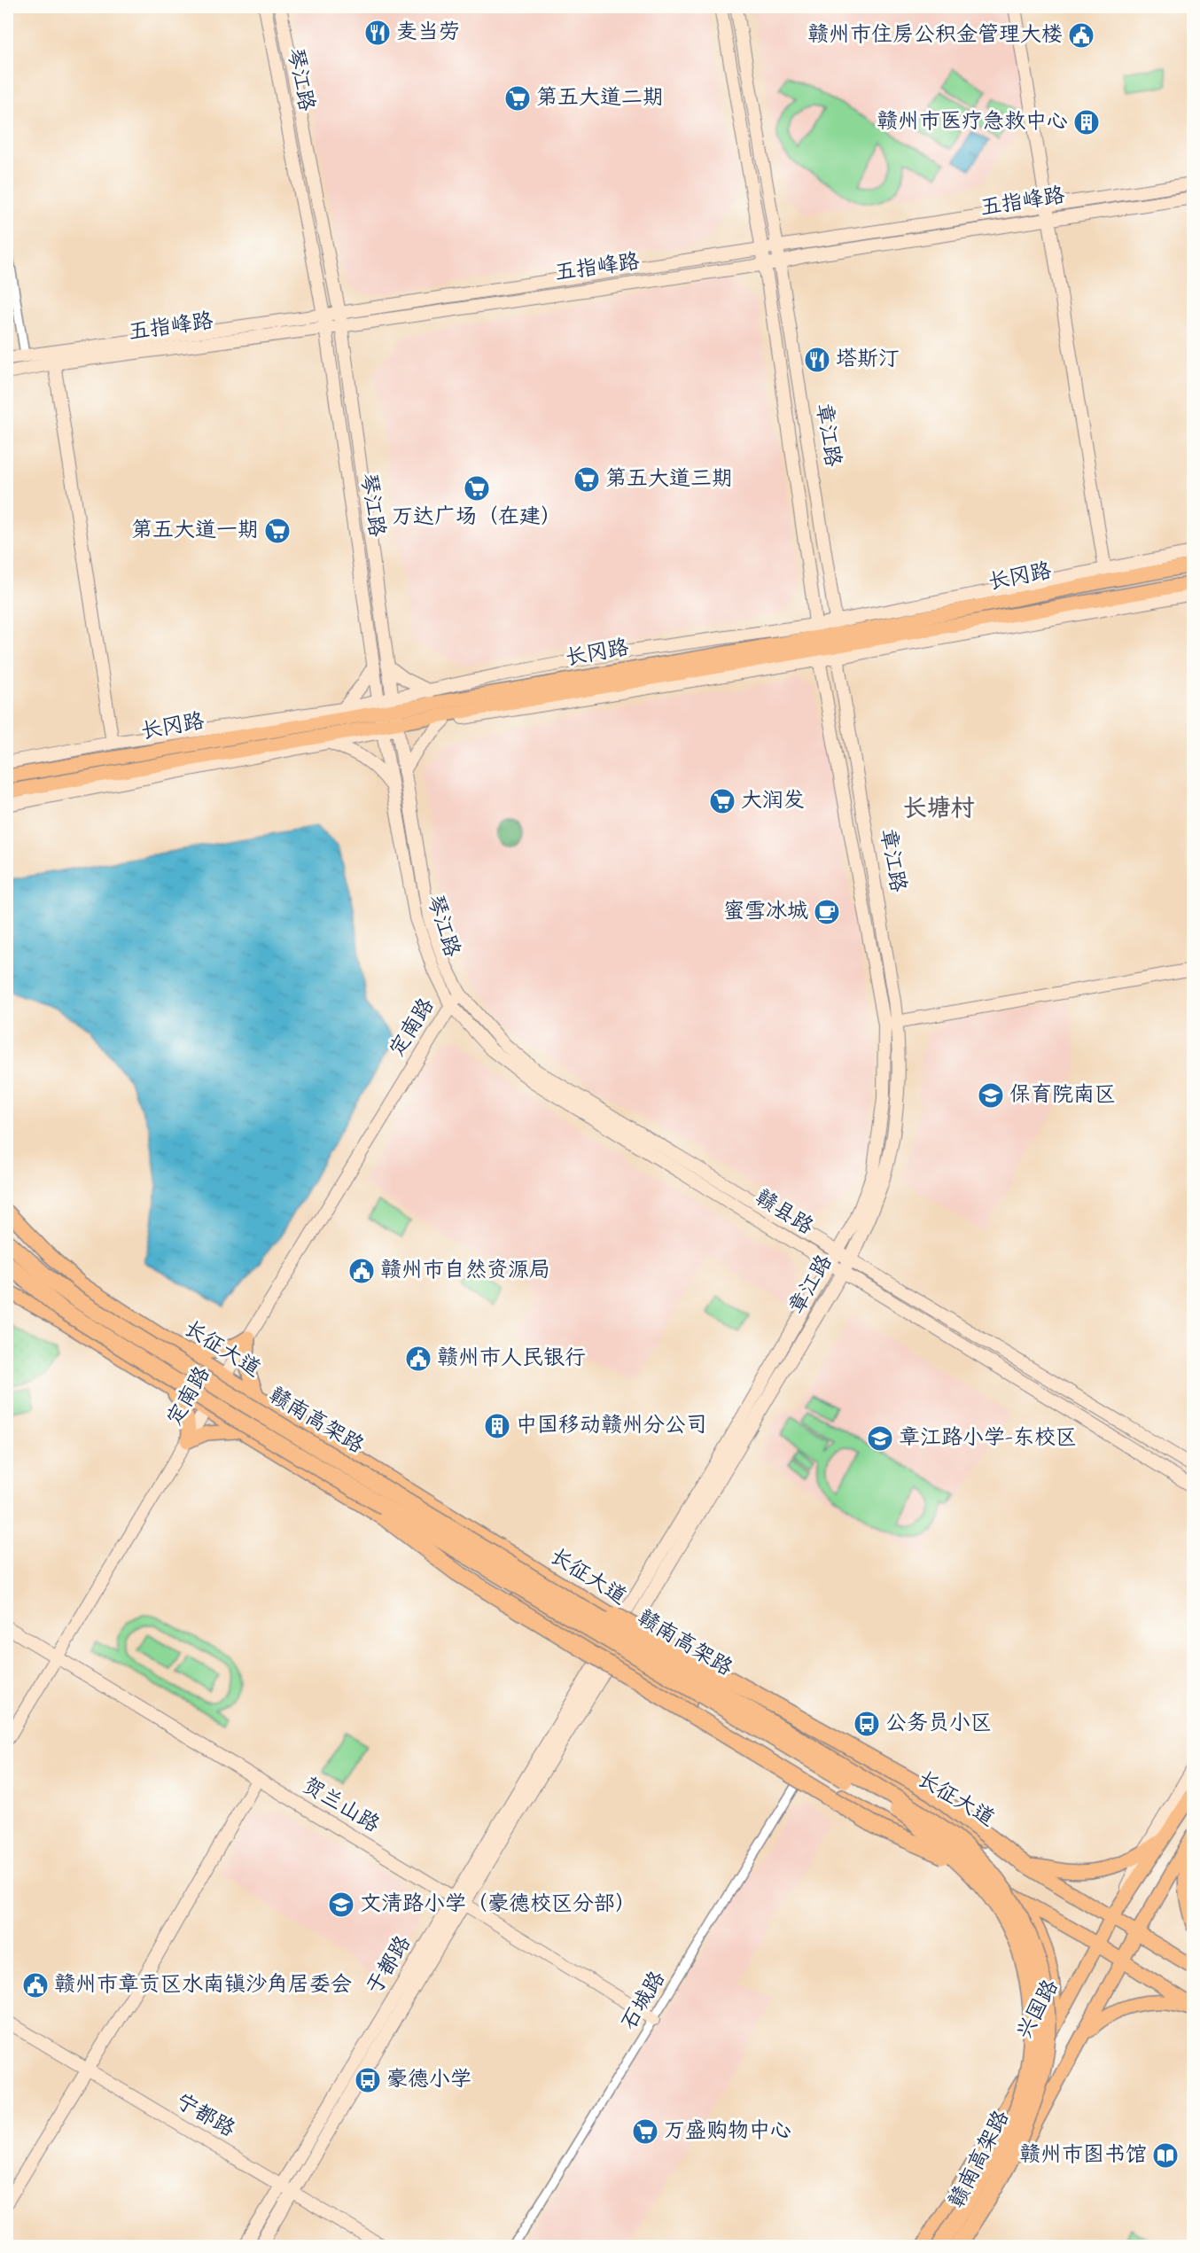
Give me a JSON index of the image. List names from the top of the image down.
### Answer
{
  "streets": {
    "highway": ["赣南高架路"],
    "main road": [
      "琴江路",
      "五指峰路",
      "章江路",
      "长冈路",
      "定南路",
      "赣县路",
      "长征大道",
      "贺兰山路",
      "于都路",
      "兴国路",
      "宁都路"
    ],
    "street": ["石城路"]
  },
  "crossings": [
    ["琴江路", "五指峰路"],
    ["琴江路", "长冈路"],
    ["琴江路", "定南路"],
    ["琴江路", "赣县路"],
    ["五指峰路", "章江路"],
    ["章江路", "长冈路"],
    ["章江路", "赣县路"],
    ["章江路", "长征大道"],
    ["章江路", "于都路"],
    ["定南路", "赣县路"],
    ["定南路", "长征大道"],
    ["定南路", "贺兰山路"],
    ["长征大道", "兴国路"],
    ["贺兰山路", "于都路"],
    ["贺兰山路", "石城路"],
    ["于都路", "宁都路"]
  ],
  "districts": ["长塘村"],
  "places": {
    "restaurant": ["麦当劳", "塔斯汀"],
    "public building": [
      "赣州市住房公积金管理大楼",
      "赣州市自然资源局",
      "赣州市人民银行",
      "赣州市章贡区水南镇沙角居委会"
    ],
    "supermarket": [
      "第五大道二期",
      "第五大道三期",
      "万达广场（在建）",
      "第五大道一期",
      "大润发",
      "万盛购物中心"
    ],
    "building": ["赣州市医疗急救中心", "中国移动赣州分公司"],
    "cafe": ["蜜雪冰城"],
    "school or university": ["保育院南区", "章江路小学-东校区", "文清路小学（豪德校区分部）"],
    "bus stop": ["公务员小区", "豪德小学"],
    "library": ["赣州市图书馆"]
  }
}
